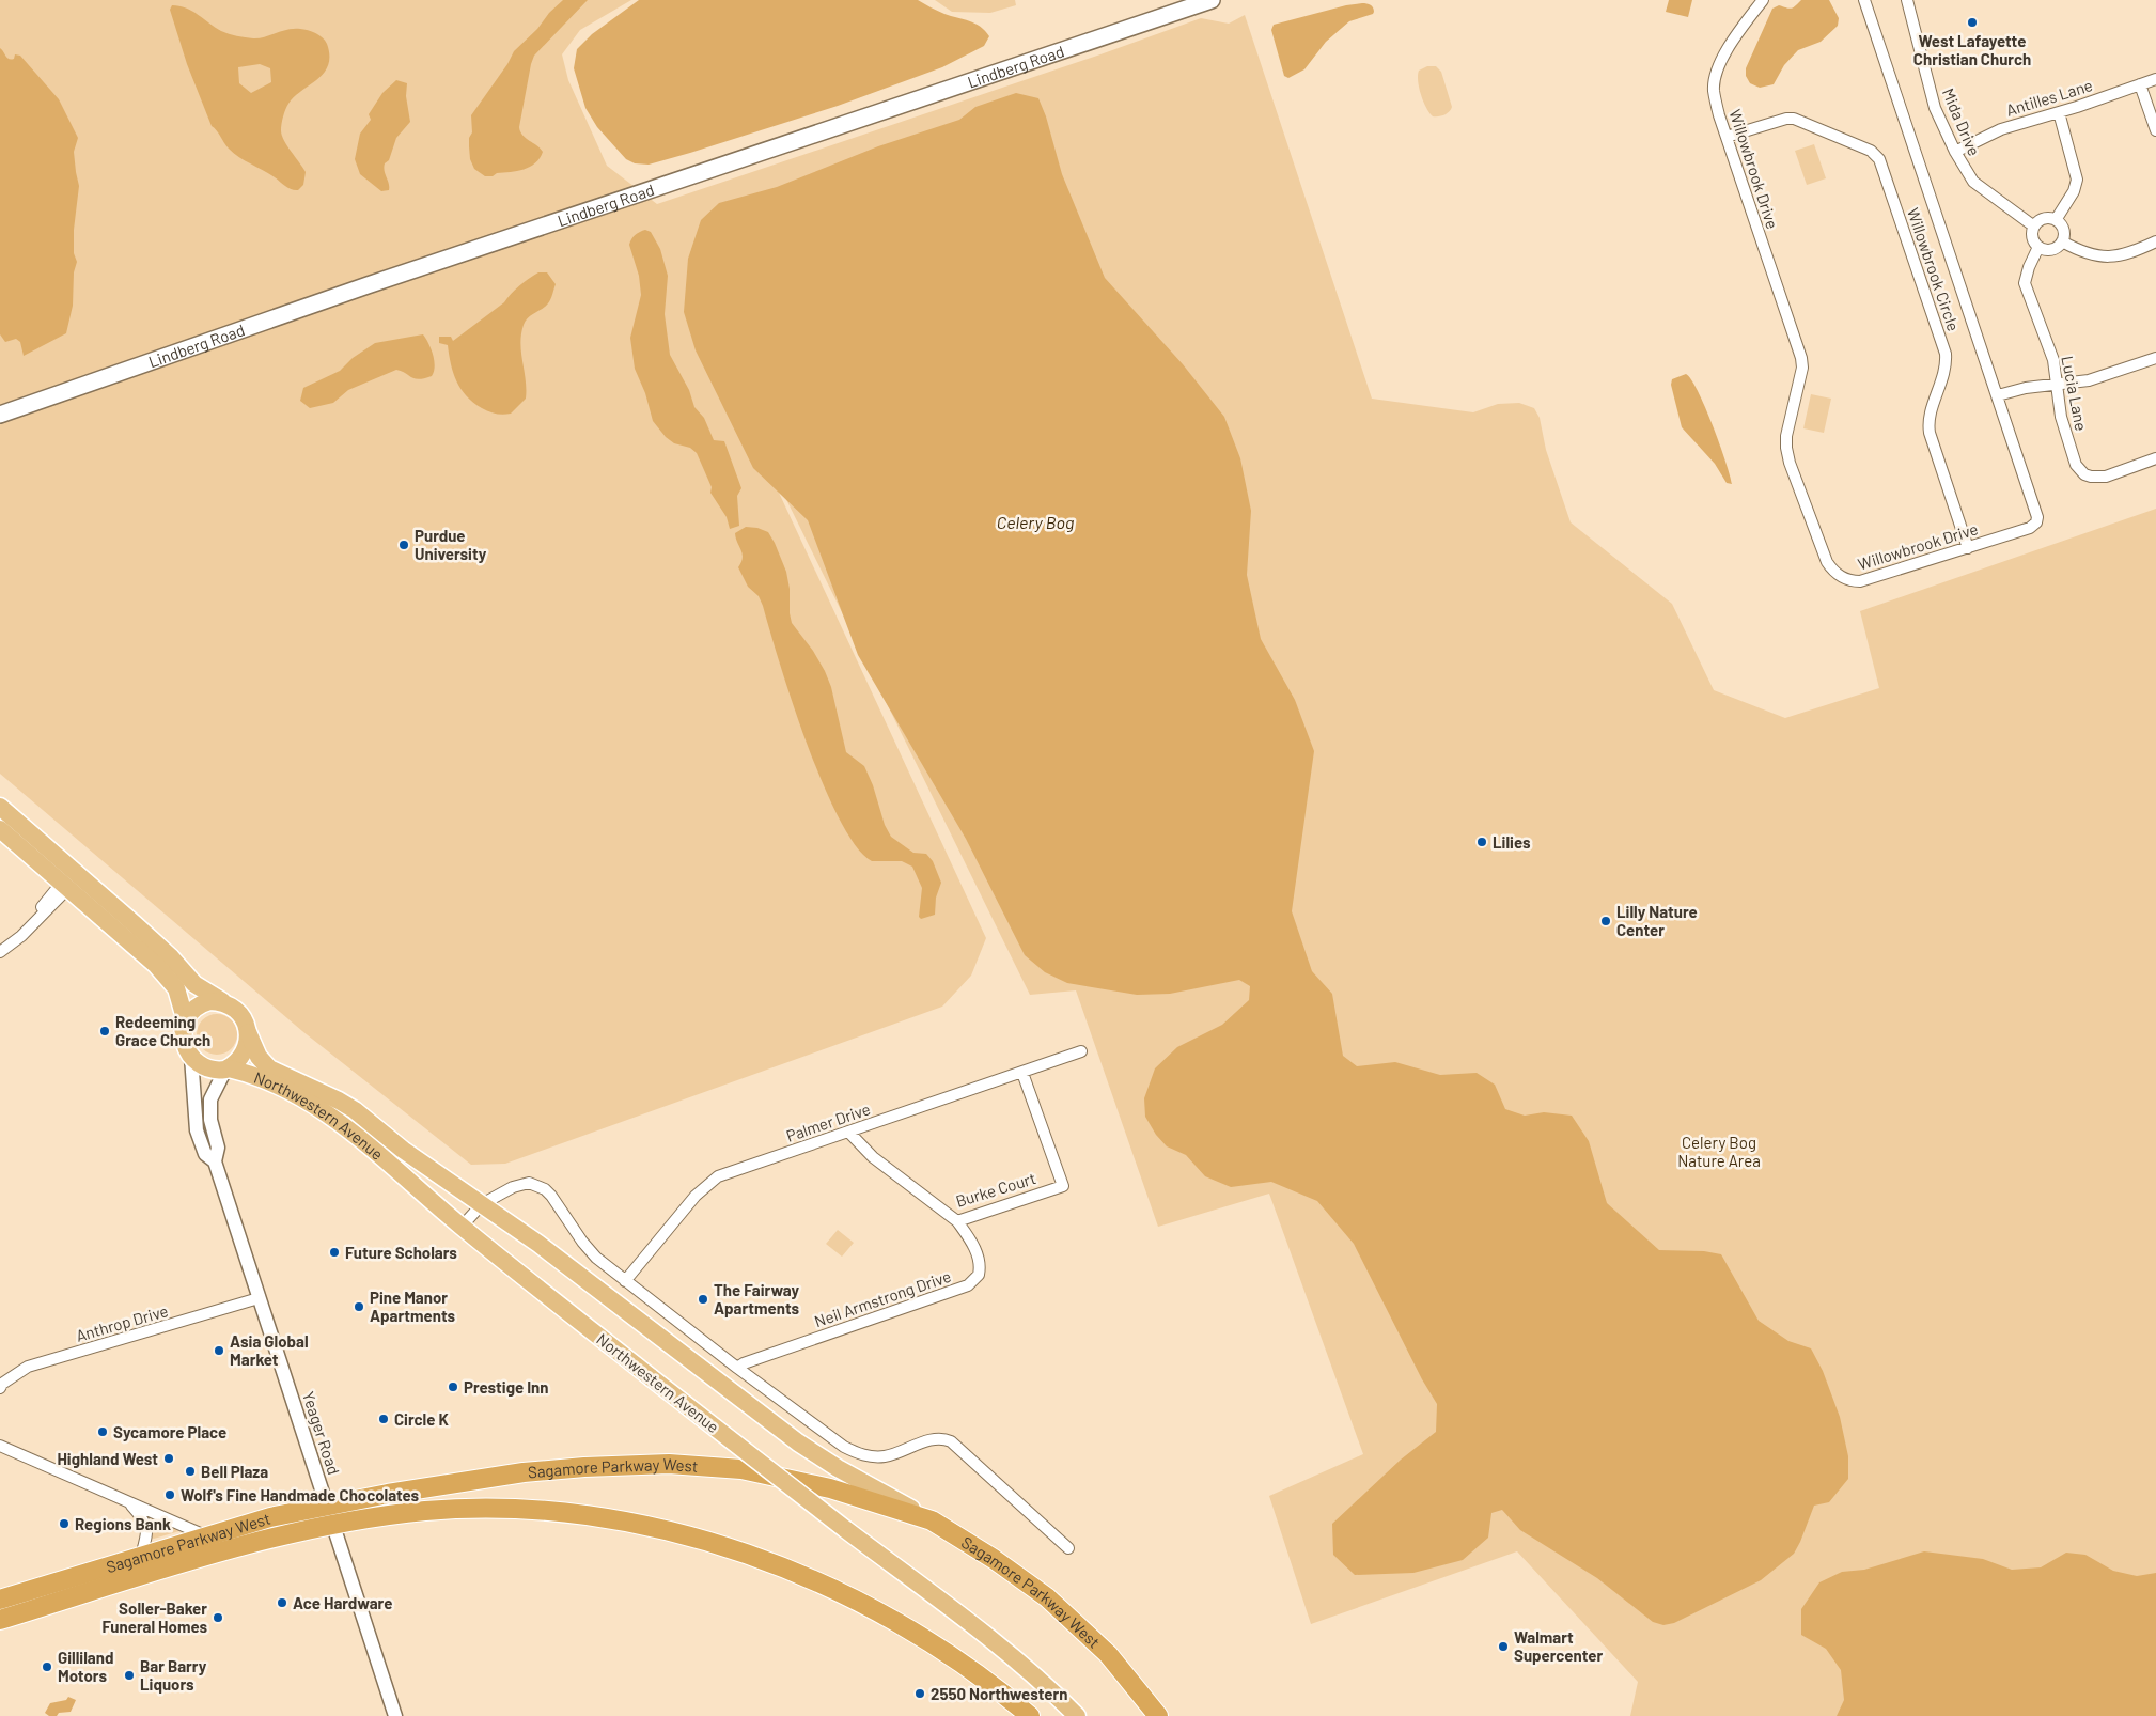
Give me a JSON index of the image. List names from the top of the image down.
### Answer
{
  "streets": {
    "highway": ["Sagamore Parkway West"],
    "main road": ["Lindberg Road", "Northwestern Avenue"],
    "street": [
      "Antilles Lane",
      "Mida Drive",
      "Willowbrook Drive",
      "Willowbrook Circle",
      "Lucia Lane",
      "Palmer Drive",
      "Burke Court",
      "Neil Armstrong Drive",
      "Anthrop Drive",
      "Yeager Road"
    ]
  },
  "crossings": [
    ["Antilles Lane", "Mida Drive"],
    ["Mida Drive", "Lucia Lane"],
    ["Willowbrook Drive", "Willowbrook Circle"],
    ["Northwestern Avenue", "Yeager Road"],
    ["Northwestern Avenue", "Sagamore Parkway West"],
    ["Palmer Drive", "Burke Court"],
    ["Burke Court", "Neil Armstrong Drive"],
    ["Anthrop Drive", "Yeager Road"],
    ["Yeager Road", "Sagamore Parkway West"]
  ],
  "water": ["Celery Bog"],
  "parks": ["Celery Bog Nature Area"],
  "places": [
    "West Lafayette Christian Church",
    "Purdue University",
    "Lilies",
    "Lilly Nature Center",
    "Redeeming Grace Church",
    "Future Scholars",
    "The Fairway Apartments",
    "Pine Manor Apartments",
    "Asia Global Market",
    "Prestige Inn",
    "Circle K",
    "Sycamore Place",
    "Highland West",
    "Bell Plaza",
    "Wolf's Fine Handmade Chocolates",
    "Regions Bank",
    "Ace Hardware",
    "Soller-Baker Funeral Homes",
    "Walmart Supercenter",
    "Gilliland Motors",
    "Bar Barry Liquors",
    "2550 Northwestern"
  ]
}
